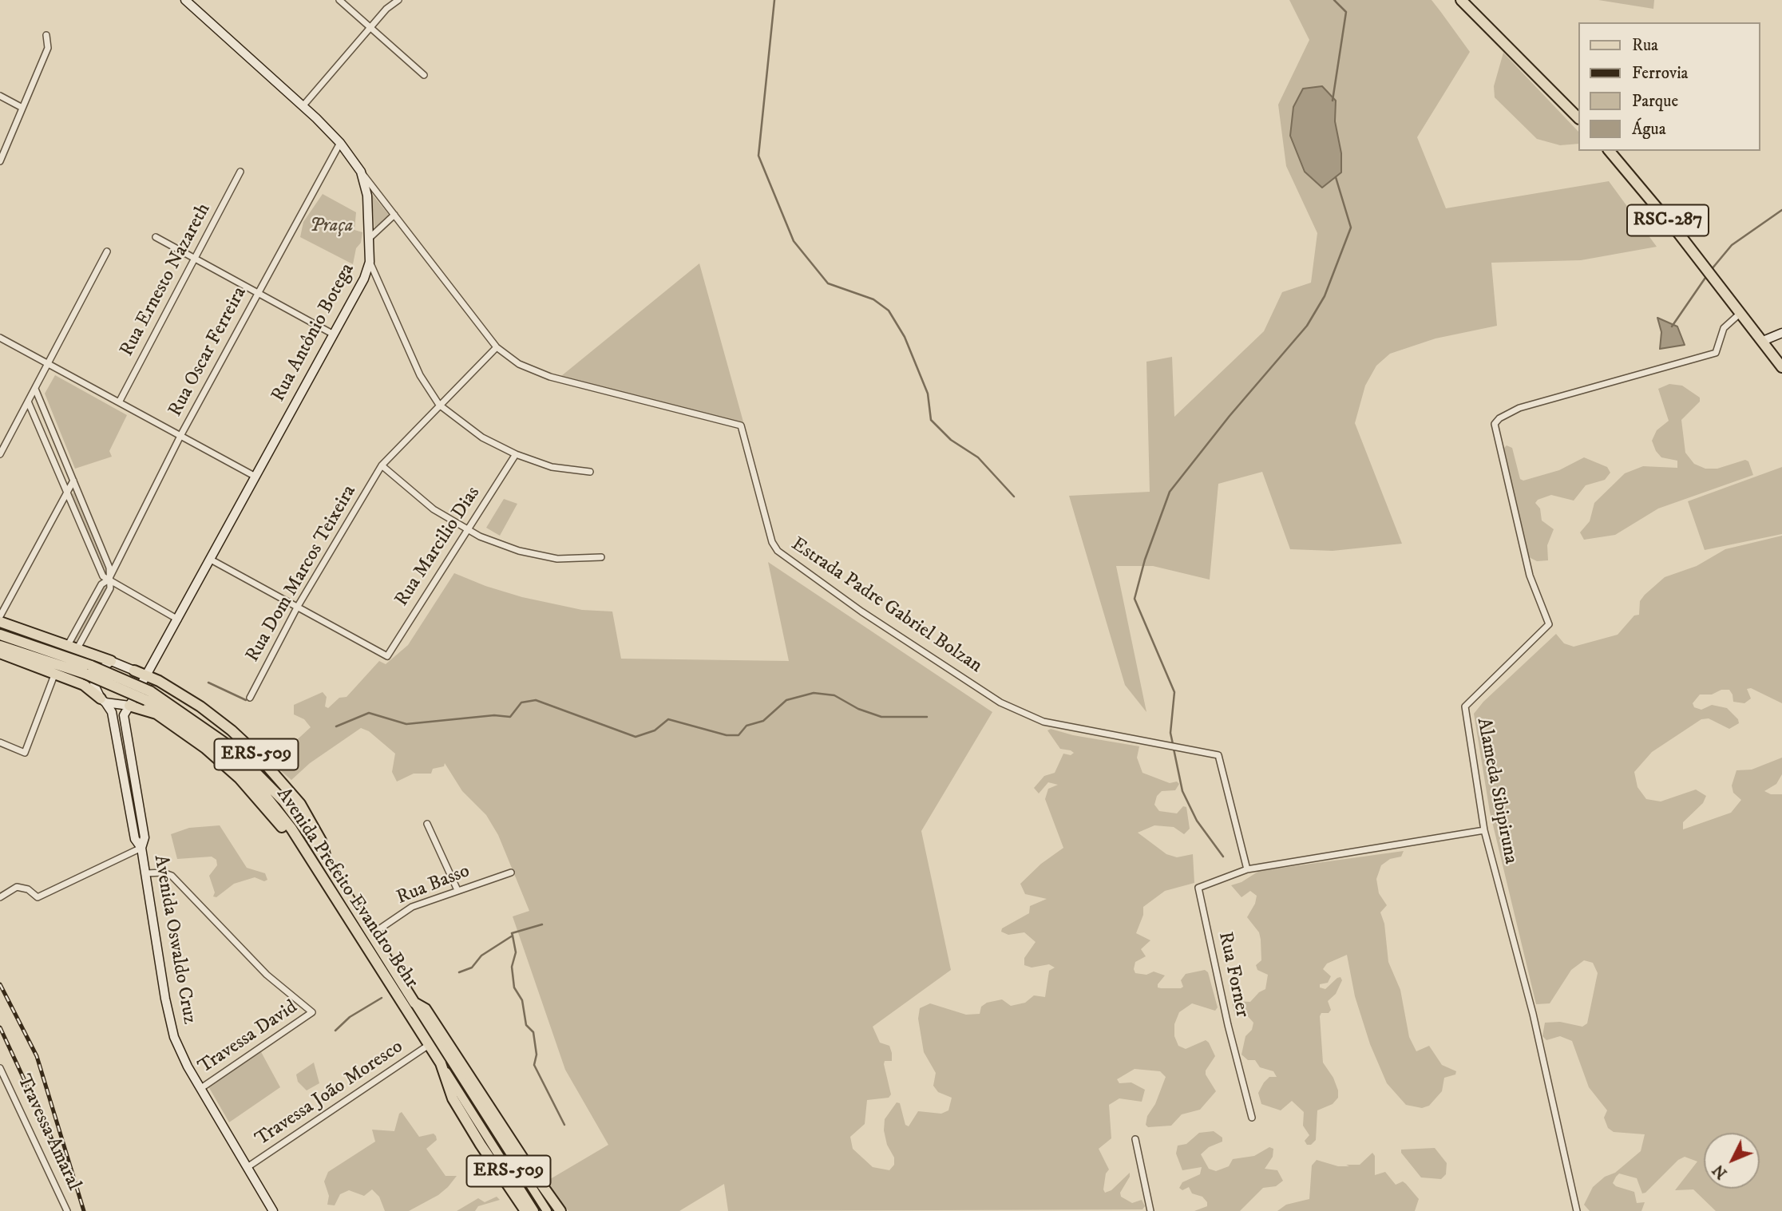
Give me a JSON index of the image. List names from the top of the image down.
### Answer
{
  "streets": {
    "highway": ["RSC-287", "ERS-509", "Avenida Prefeito Evandro Behr"],
    "street": [
      "Rua Ernesto Nazareth",
      "Rua Antônio Botega",
      "Rua Oscar Ferreira",
      "Rua Marcilio Dias",
      "Rua Dom Marcos Teixeira",
      "Estrada Padre Gabriel Bolzan",
      "Alameda Sibipiruna",
      "Rua Basso",
      "Avenida Oswaldo Cruz",
      "Rua Forner",
      "Travessa David",
      "Travessa João Moresco",
      "Travessa Amaral"
    ]
  },
  "crossings": [
    ["RSC-287", "Alameda Sibipiruna"],
    ["Rua Antônio Botega", "Rua Oscar Ferreira"],
    ["Rua Antônio Botega", "Estrada Padre Gabriel Bolzan"],
    ["Rua Antônio Botega", "ERS-509"],
    ["Rua Antônio Botega", "Avenida Oswaldo Cruz"],
    ["Rua Marcilio Dias", "Rua Dom Marcos Teixeira"],
    ["Rua Dom Marcos Teixeira", "Estrada Padre Gabriel Bolzan"],
    ["Estrada Padre Gabriel Bolzan", "Rua Forner"],
    ["ERS-509", "Avenida Prefeito Evandro Behr"],
    ["ERS-509", "Avenida Oswaldo Cruz"],
    ["Rua Basso", "Avenida Prefeito Evandro Behr"],
    ["Avenida Prefeito Evandro Behr", "Travessa João Moresco"],
    ["Avenida Oswaldo Cruz", "Travessa David"],
    ["Avenida Oswaldo Cruz", "Travessa João Moresco"]
  ],
  "parks": ["Praça"],
  "legend": [
    "Rua",
    "Ferrovia",
    "Parque",
    "Água"
  ],
  "north": "bottom left"
}
